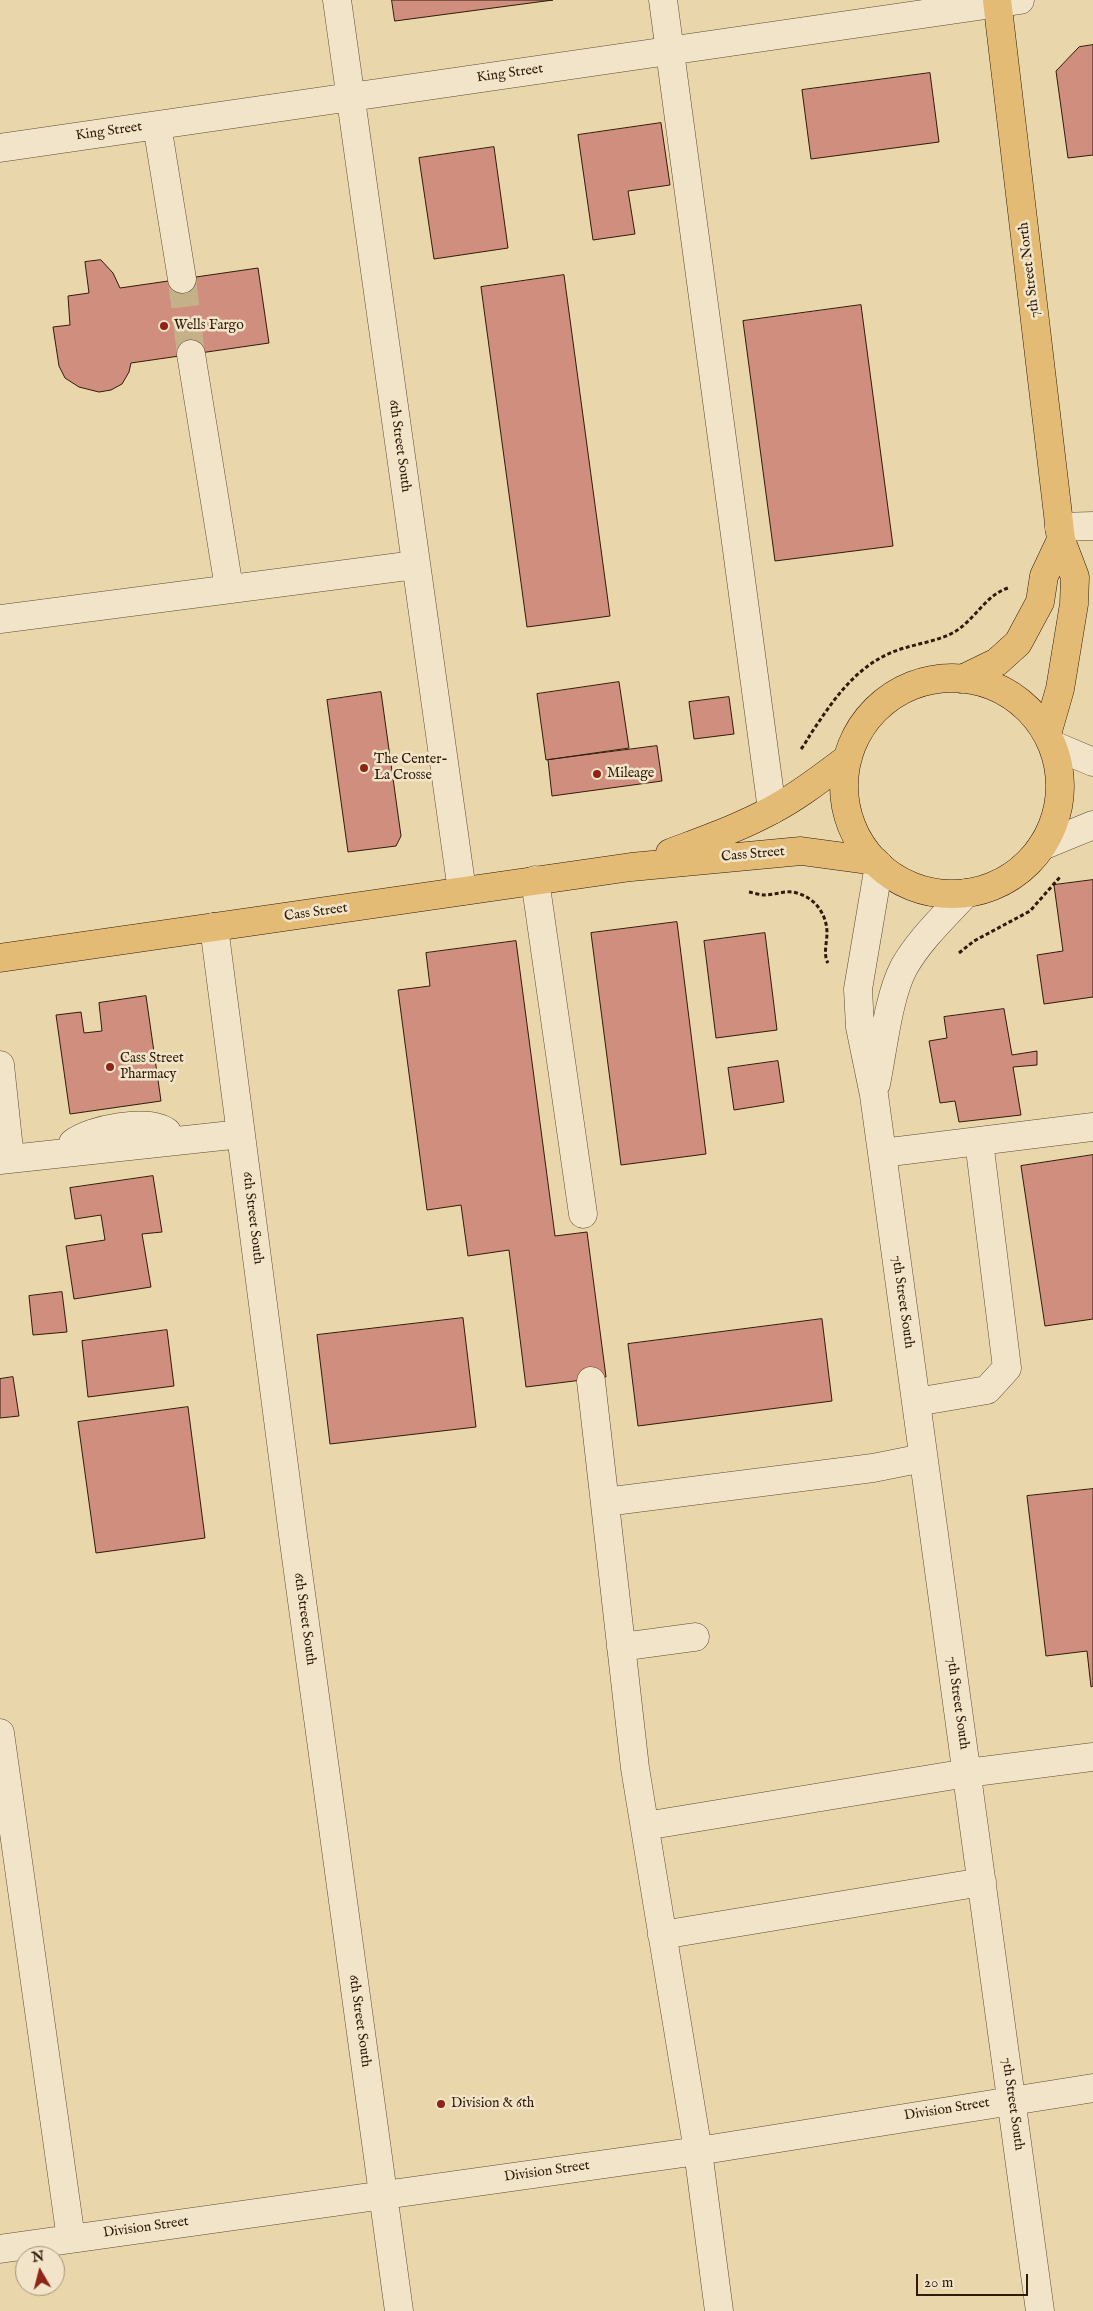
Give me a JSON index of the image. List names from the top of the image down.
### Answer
{
  "streets": {
    "main road": ["7th Street North", "Cass Street"],
    "street": [
      "King Street",
      "6th Street South",
      "7th Street South",
      "Division Street"
    ]
  },
  "crossings": [
    ["King Street", "7th Street North"],
    ["King Street", "6th Street South"],
    ["6th Street South", "Cass Street"],
    ["6th Street South", "Division Street"],
    ["Cass Street", "7th Street South"],
    ["7th Street South", "Division Street"]
  ],
  "places": [
    "Wells Fargo",
    "The Center- La Crosse",
    "Mileage",
    "Cass Street Pharmacy",
    "Division & 6th"
  ],
  "scale_bar": "20 m",
  "north": "top"
}
